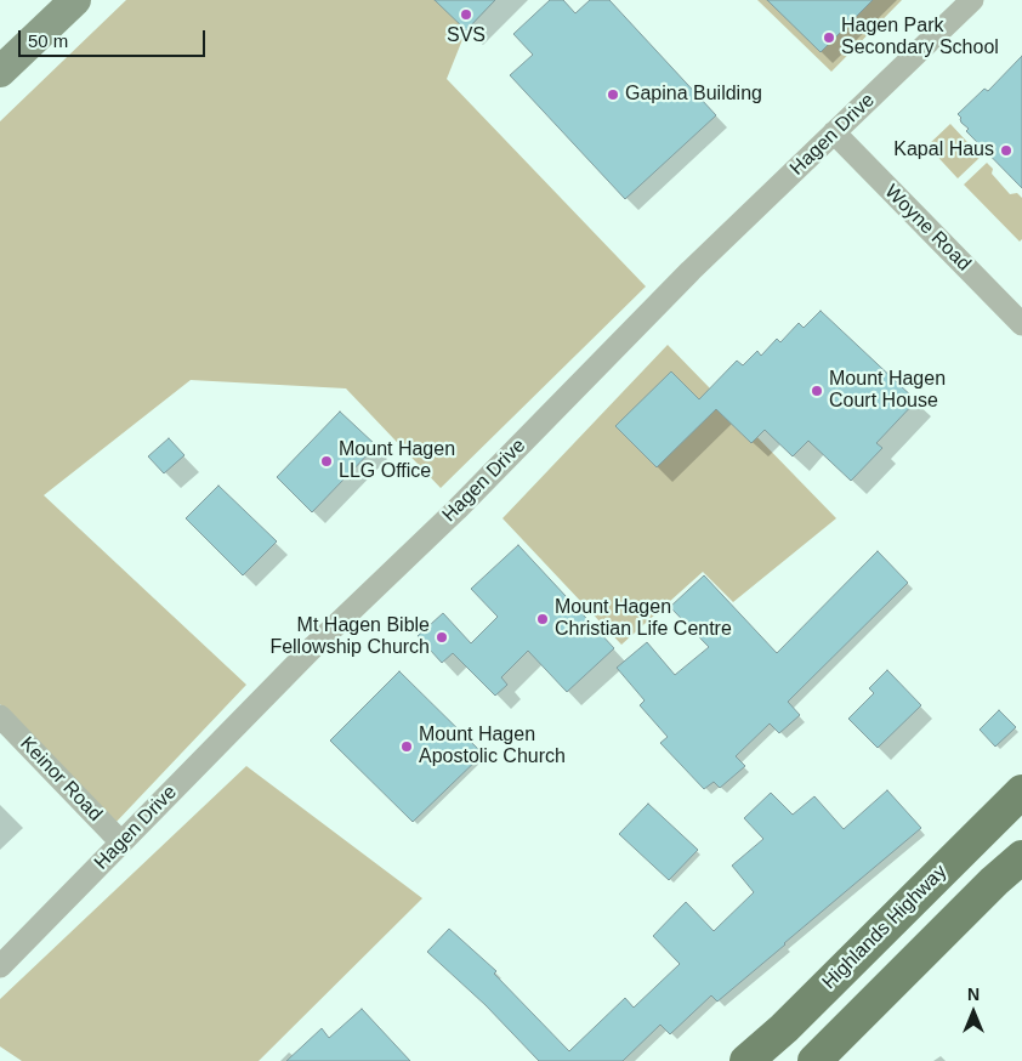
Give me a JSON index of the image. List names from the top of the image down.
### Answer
{
  "streets": {
    "main road": ["Highlands Highway"],
    "street": ["Hagen Drive", "Woyne Road", "Keinor Road"]
  },
  "crossings": [
    ["Hagen Drive", "Woyne Road"],
    ["Hagen Drive", "Keinor Road"]
  ],
  "places": [
    "SVS",
    "Hagen Park Secondary School",
    "Gapina Building",
    "Kapal Haus",
    "Mount Hagen Court House",
    "Mount Hagen LLG Office",
    "Mount Hagen Christian Life Centre",
    "Mt Hagen Bible Fellowship Church",
    "Mount Hagen Apostolic Church"
  ],
  "scale_bar": "50 m",
  "north": "top"
}
